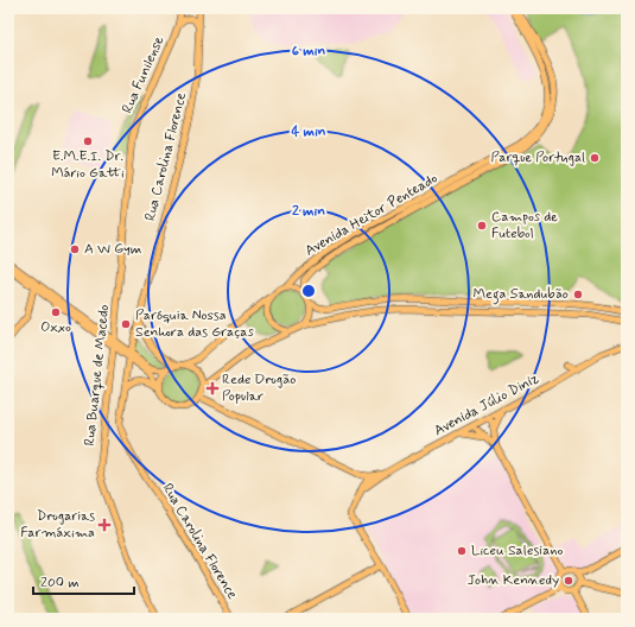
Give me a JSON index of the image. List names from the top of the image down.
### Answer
{
  "streets": {
    "main road": [
      "Rua Funilense",
      "Rua Carolina Florence",
      "Avenida Heitor Penteado",
      "Rua Buarque de Macedo",
      "Avenida Júlio Diniz"
    ]
  },
  "crossings": [
    ["Rua Funilense", "Rua Buarque de Macedo"]
  ],
  "places": {
    "other": [
      "E.M.E.I. Dr. Mário Gatti",
      "Parque Portugal",
      "Campos de Futebol",
      "A W Gym",
      "Mega Sandubão",
      "Oxxo",
      "Paróquia Nossa Senhora das Graças",
      "Liceu Salesiano",
      "John Kennedy"
    ],
    "health": ["Rede Drogão Popular", "Drogarias Farmáxima"]
  },
  "scale_bar": "200 m",
  "rings": ["6 min", "4 min", "2 min"]
}
